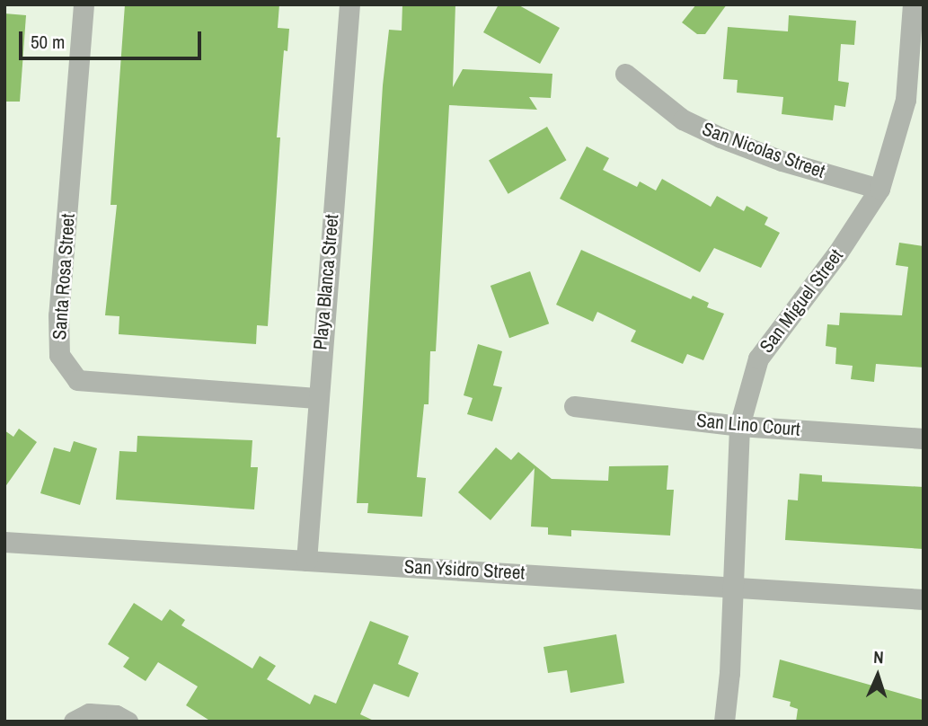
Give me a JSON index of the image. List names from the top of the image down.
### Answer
{
  "streets": {
    "street": [
      "San Nicolas Street",
      "Santa Rosa Street",
      "Playa Blanca Street",
      "San Miguel Street",
      "San Lino Court",
      "San Ysidro Street"
    ]
  },
  "crossings": [
    ["San Nicolas Street", "San Miguel Street"],
    ["Santa Rosa Street", "Playa Blanca Street"],
    ["Playa Blanca Street", "San Ysidro Street"],
    ["San Miguel Street", "San Lino Court"],
    ["San Miguel Street", "San Ysidro Street"]
  ],
  "scale_bar": "50 m",
  "north": "top"
}
